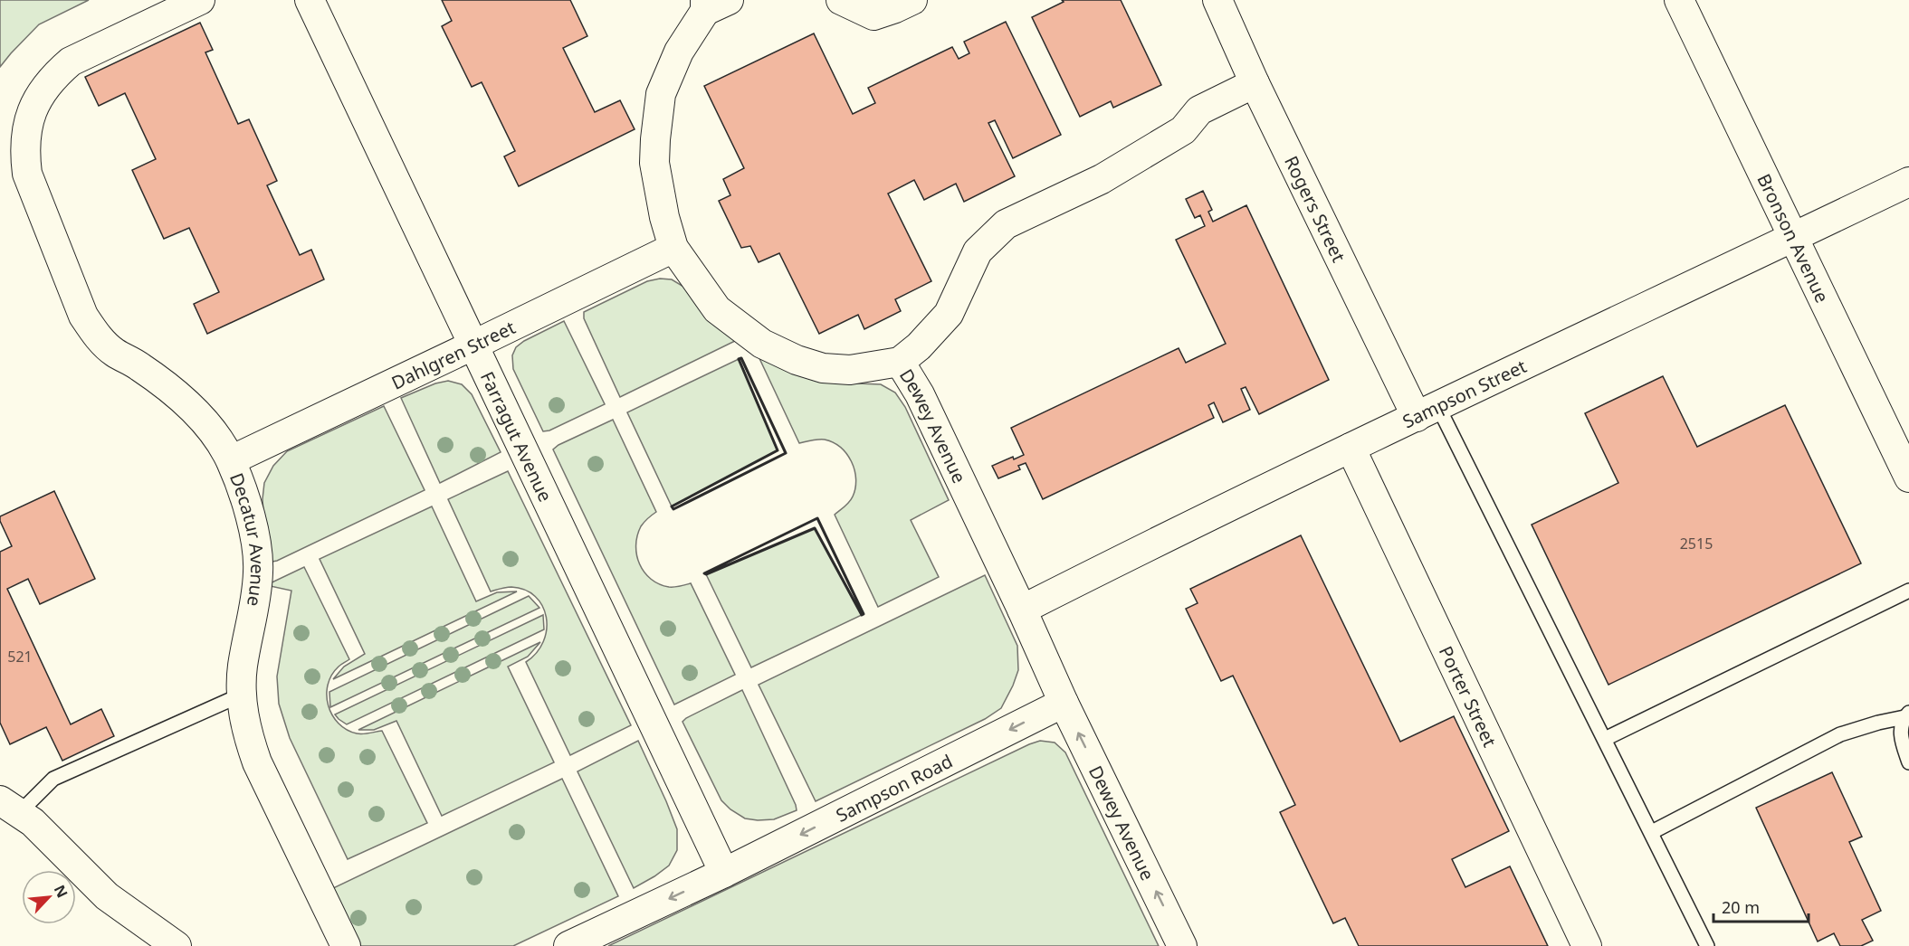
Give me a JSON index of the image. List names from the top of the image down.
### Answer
{
  "streets": {
    "street": [
      "Rogers Street",
      "Bronson Avenue",
      "Dahlgren Street",
      "Sampson Street",
      "Dewey Avenue",
      "Farragut Avenue",
      "Decatur Avenue",
      "Porter Street",
      "Sampson Road"
    ]
  },
  "crossings": [
    ["Rogers Street", "Sampson Street"],
    ["Bronson Avenue", "Sampson Street"],
    ["Dahlgren Street", "Dewey Avenue"],
    ["Dahlgren Street", "Farragut Avenue"],
    ["Dahlgren Street", "Decatur Avenue"],
    ["Sampson Street", "Dewey Avenue"],
    ["Sampson Street", "Porter Street"],
    ["Dewey Avenue", "Sampson Road"],
    ["Farragut Avenue", "Sampson Road"]
  ],
  "one_way": ["Sampson Road"],
  "house_numbers": ["2515", "521"],
  "scale_bar": "20 m",
  "north": "top right"
}
